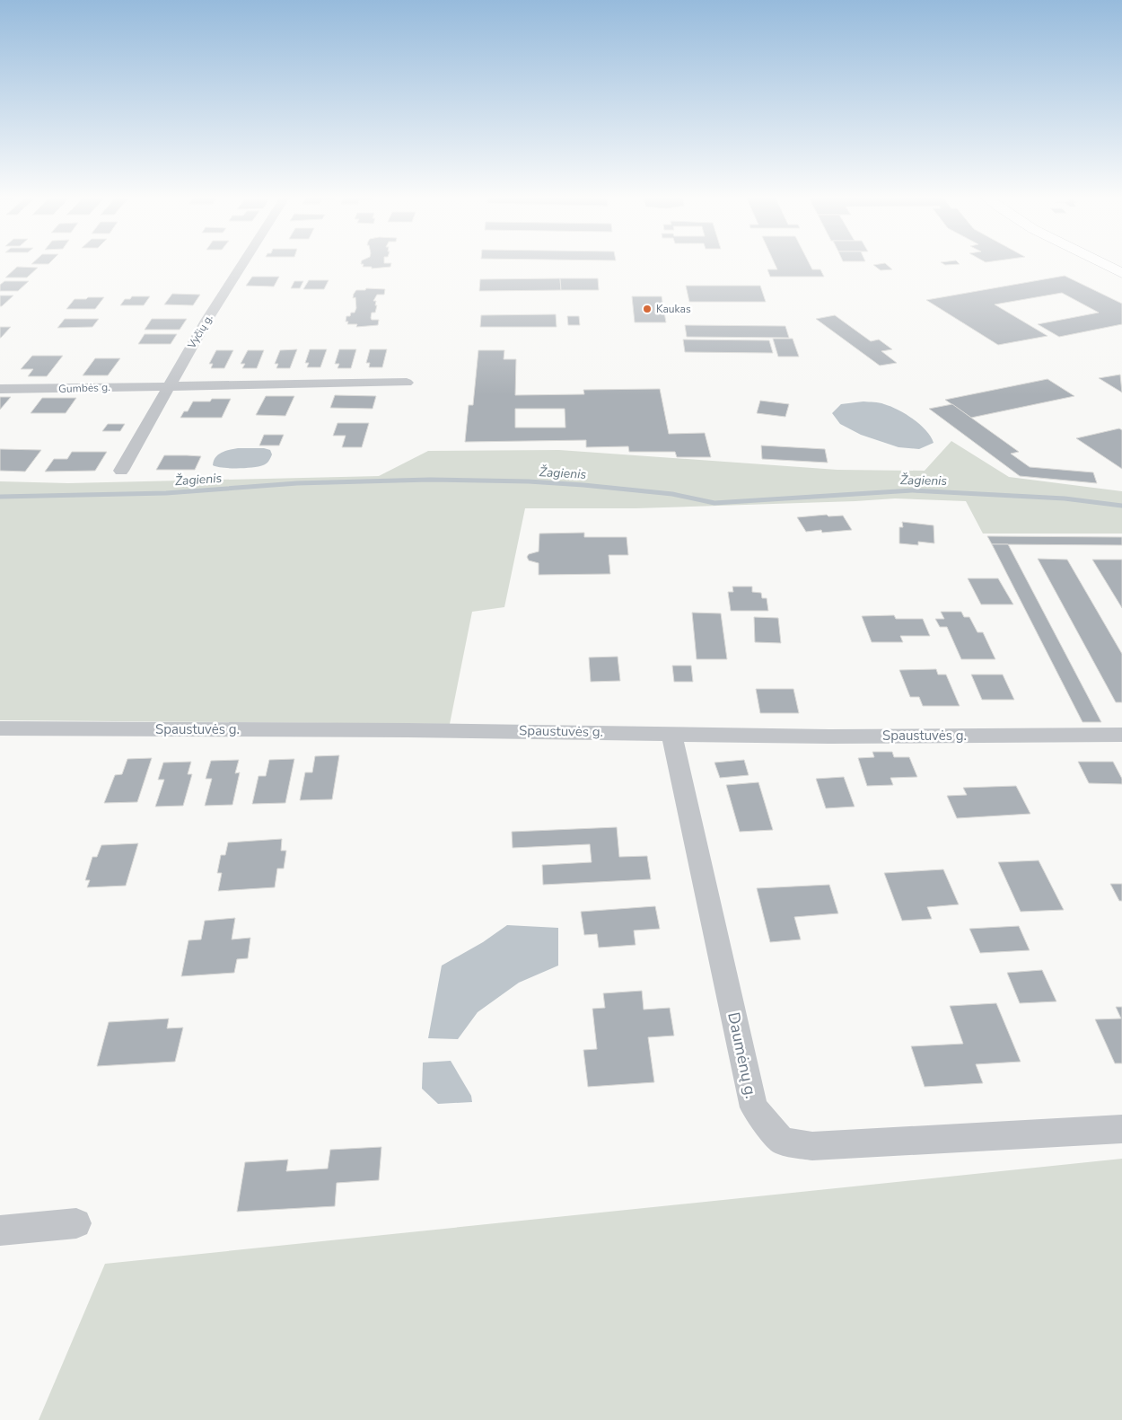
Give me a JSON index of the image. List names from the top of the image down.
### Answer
{
  "streets": {
    "street": [
      "Vyčių g.",
      "Gumbės g.",
      "Spaustuvės g.",
      "Daumėnų g."
    ]
  },
  "crossings": [
    ["Vyčių g.", "Gumbės g."],
    ["Spaustuvės g.", "Daumėnų g."]
  ],
  "water": ["Žagienis"],
  "places": ["Kaukas"]
}
